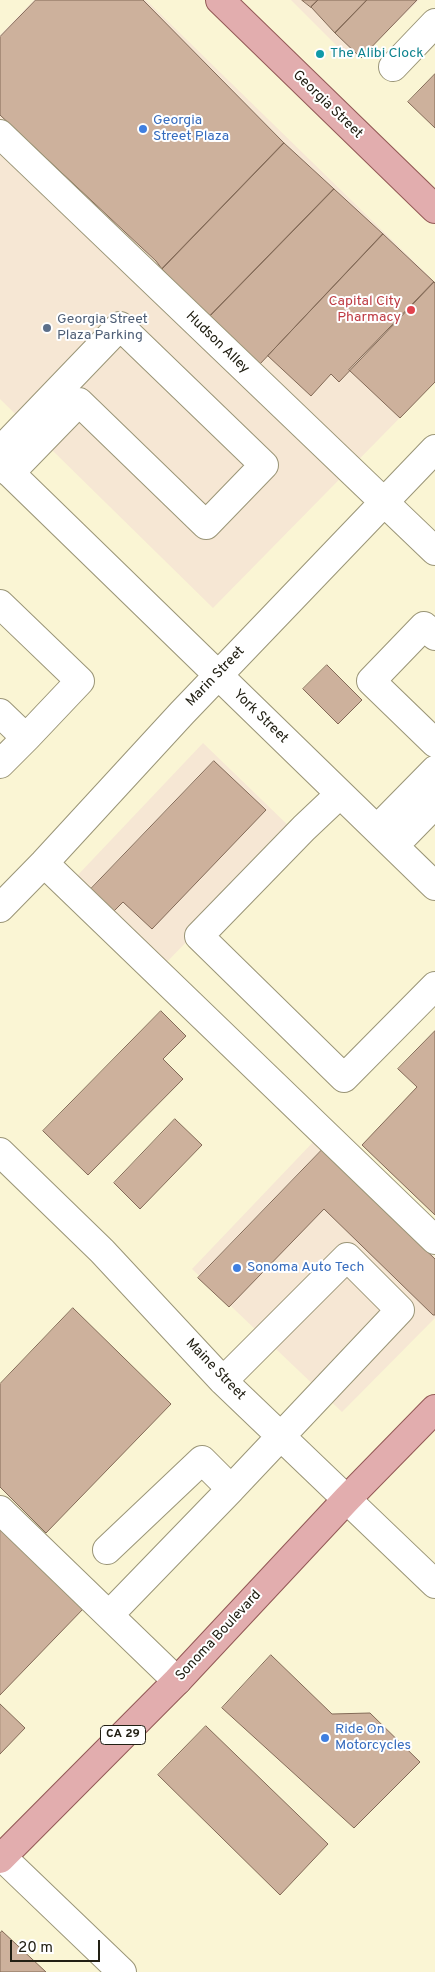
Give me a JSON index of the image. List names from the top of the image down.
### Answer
{
  "streets": {
    "main road": ["Georgia Street", "Sonoma Boulevard", "CA 29"],
    "street": [
      "Hudson Alley",
      "Marin Street",
      "York Street",
      "Maine Street"
    ]
  },
  "crossings": [
    ["Hudson Alley", "Marin Street"],
    ["Marin Street", "York Street"],
    ["Maine Street", "Sonoma Boulevard"]
  ],
  "places": [
    "The Alibi Clock",
    "Georgia Street Plaza",
    "Capital City Pharmacy",
    "Georgia Street Plaza Parking",
    "Sonoma Auto Tech",
    "Ride On Motorcycles"
  ],
  "scale_bar": "20 m"
}
